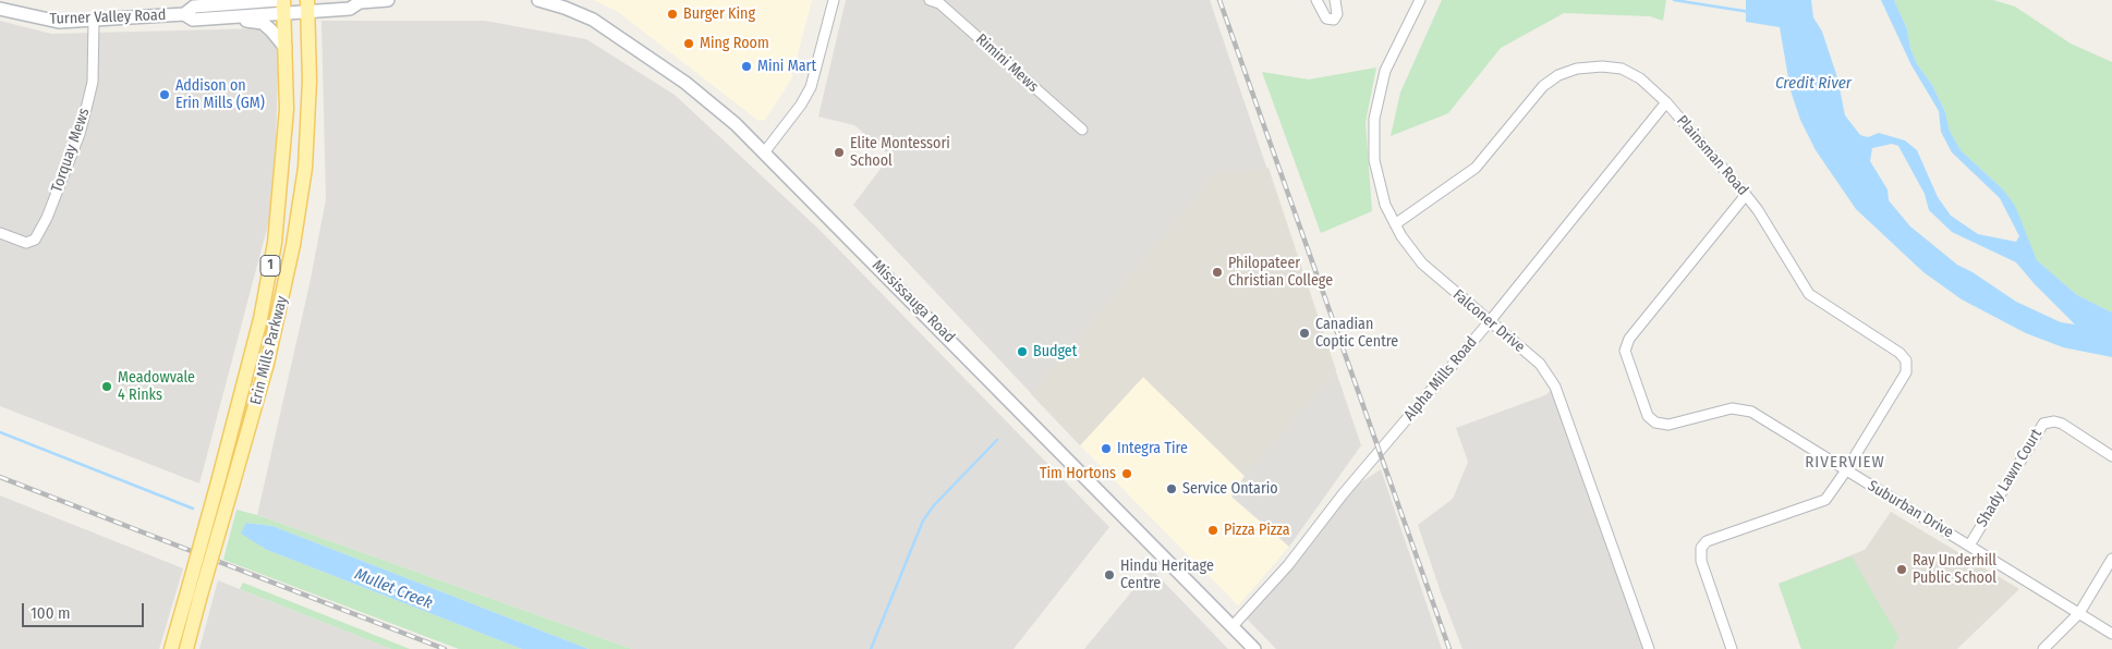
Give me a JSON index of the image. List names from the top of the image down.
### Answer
{
  "streets": {
    "main road": [
      "Turner Valley Road",
      "1",
      "Mississauga Road",
      "Erin Mills Parkway"
    ],
    "street": [
      "Rimini Mews",
      "Torquay Mews",
      "Plainsman Road",
      "Falconer Drive",
      "Alpha Mills Road",
      "Shady Lawn Court",
      "Suburban Drive"
    ]
  },
  "crossings": [
    ["Turner Valley Road", "Torquay Mews"],
    ["Turner Valley Road", "Erin Mills Parkway"],
    ["Plainsman Road", "Falconer Drive"],
    ["Plainsman Road", "Alpha Mills Road"],
    ["Plainsman Road", "Suburban Drive"],
    ["Mississauga Road", "Alpha Mills Road"],
    ["Falconer Drive", "Alpha Mills Road"],
    ["Shady Lawn Court", "Suburban Drive"]
  ],
  "districts": ["RIVERVIEW"],
  "water": ["Credit River", "Mullet Creek"],
  "places": [
    "Burger King",
    "Ming Room",
    "Mini Mart",
    "Addison on Erin Mills (GM)",
    "Elite Montessori School",
    "Philopateer Christian College",
    "Canadian Coptic Centre",
    "Budget",
    "Meadowvale 4 Rinks",
    "Integra Tire",
    "Tim Hortons",
    "Service Ontario",
    "Pizza Pizza",
    "Ray Underhill Public School",
    "Hindu Heritage Centre"
  ],
  "scale_bar": "100 m"
}
